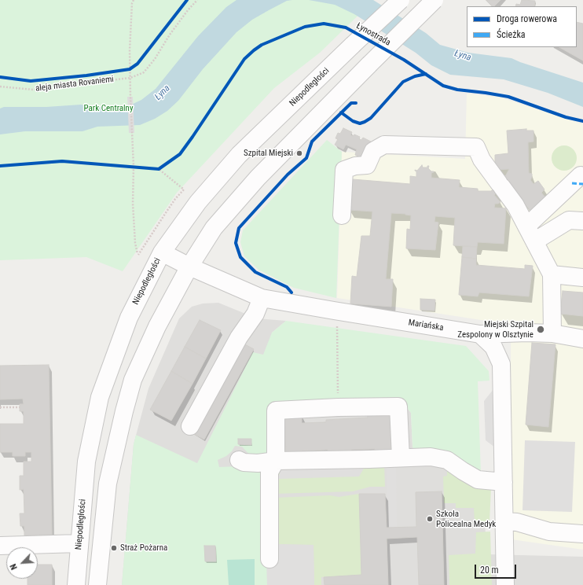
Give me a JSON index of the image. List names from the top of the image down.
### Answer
{
  "streets": {
    "street": ["Niepodległości", "Mariańska"],
    "cycle path": ["Łynostrada", "aleja miasta Rovaniemi"]
  },
  "crossings": [
    ["Łynostrada", "Niepodległości"],
    ["Niepodległości", "Mariańska"]
  ],
  "water": ["Łyna"],
  "parks": ["Park Centralny"],
  "places": [
    "Szpital Miejski",
    "Miejski Szpital Zespolony w Olsztynie",
    "Szkoła Policealna Medyk",
    "Straż Pożarna"
  ],
  "legend": ["Droga rowerowa", "Ścieżka"],
  "scale_bar": "20 m",
  "north": "bottom left"
}
